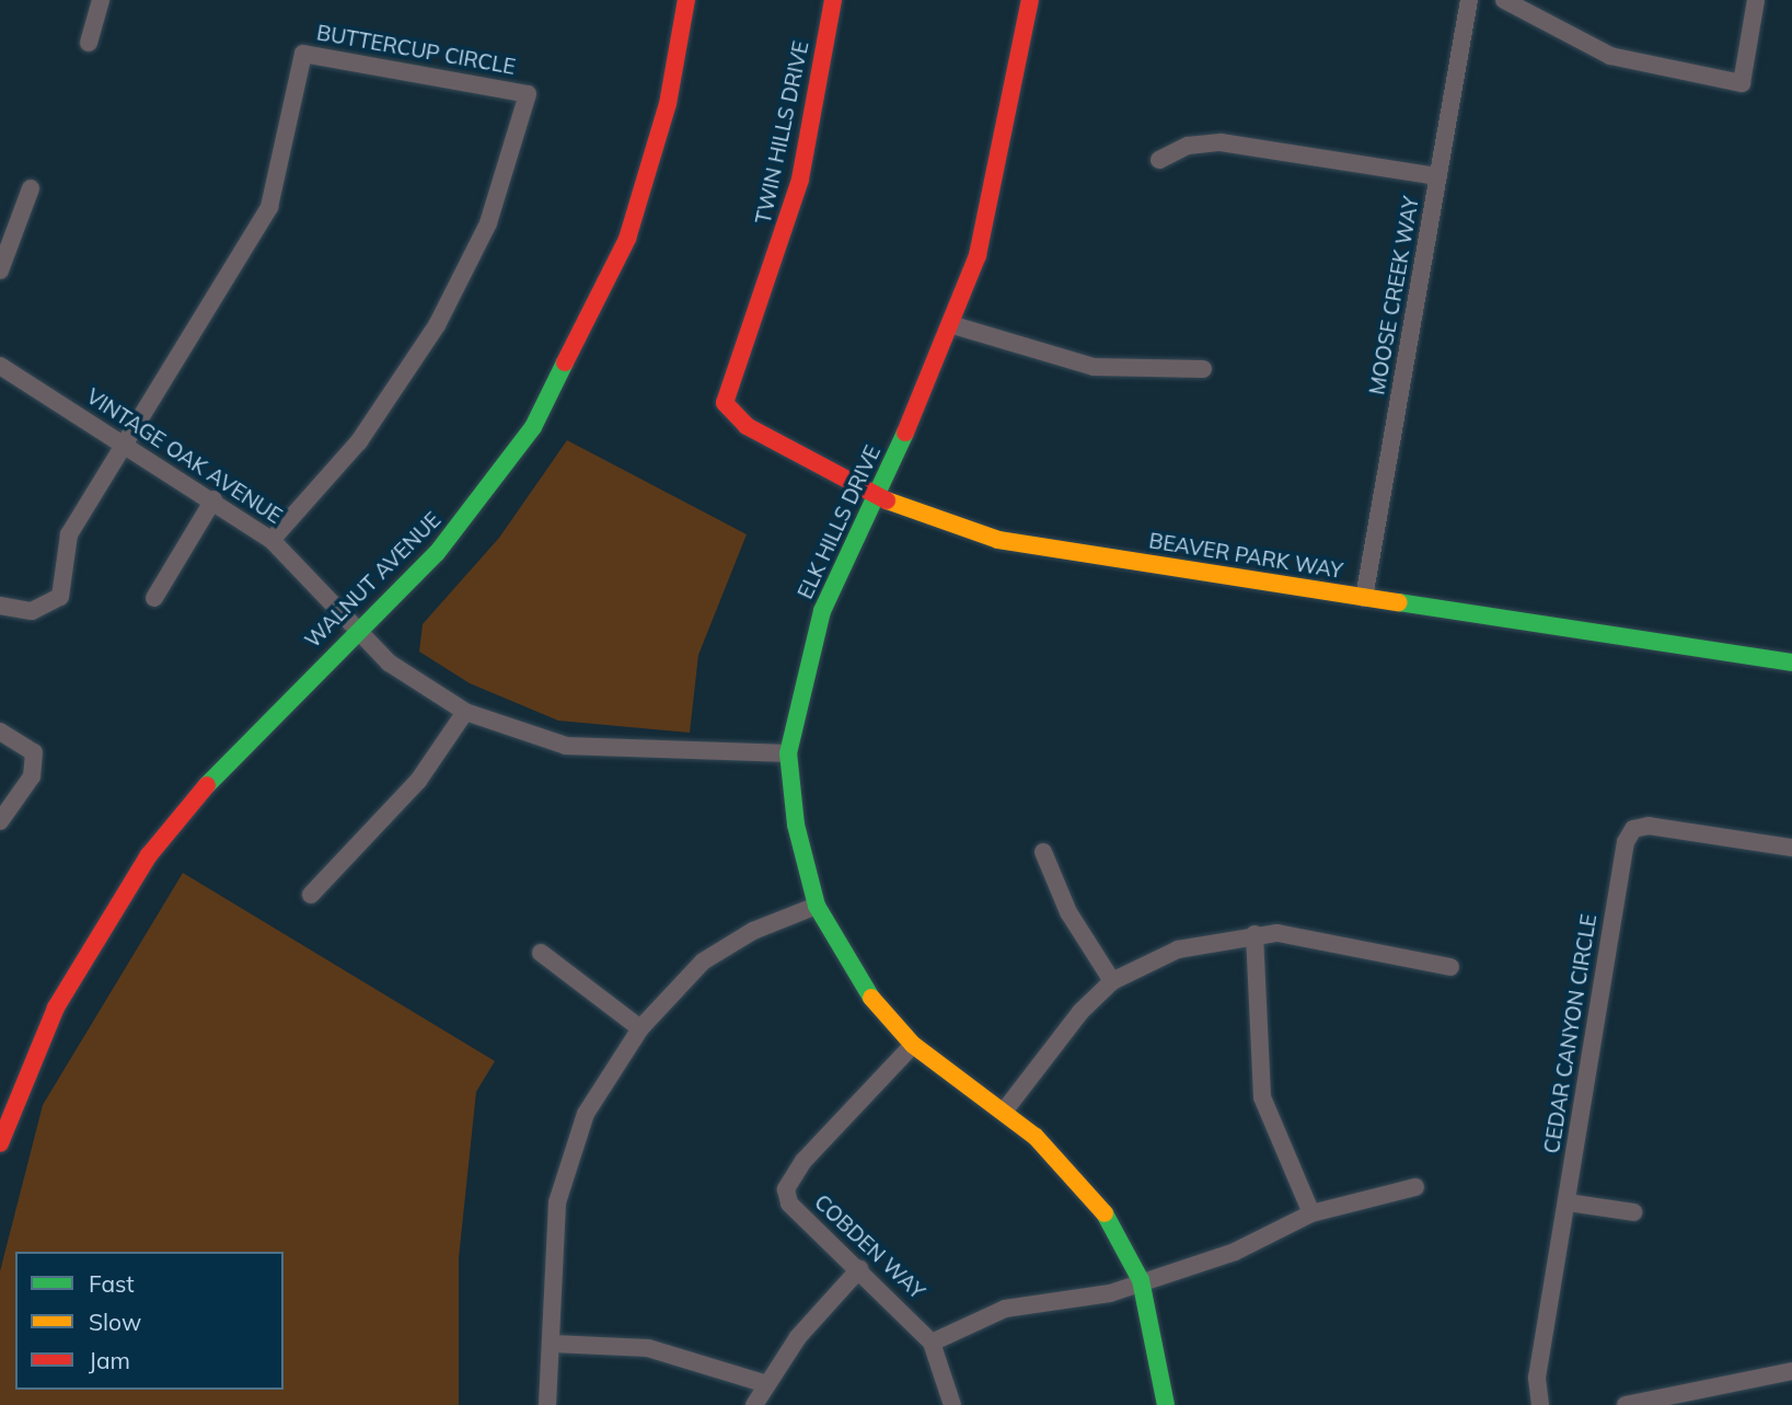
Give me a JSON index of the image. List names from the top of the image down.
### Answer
{
  "streets": {
    "street": [
      "BUTTERCUP CIRCLE",
      "TWIN HILLS DRIVE",
      "MOOSE CREEK WAY",
      "VINTAGE OAK AVENUE",
      "ELK HILLS DRIVE",
      "BEAVER PARK WAY",
      "WALNUT AVENUE",
      "CEDAR CANYON CIRCLE",
      "COBDEN WAY"
    ]
  },
  "crossings": [
    ["BUTTERCUP CIRCLE", "VINTAGE OAK AVENUE"],
    ["TWIN HILLS DRIVE", "BEAVER PARK WAY"],
    ["MOOSE CREEK WAY", "BEAVER PARK WAY"],
    ["VINTAGE OAK AVENUE", "ELK HILLS DRIVE"],
    ["VINTAGE OAK AVENUE", "WALNUT AVENUE"],
    ["ELK HILLS DRIVE", "BEAVER PARK WAY"],
    ["ELK HILLS DRIVE", "COBDEN WAY"]
  ],
  "legend": ["Fast", "Slow", "Jam"]
}
